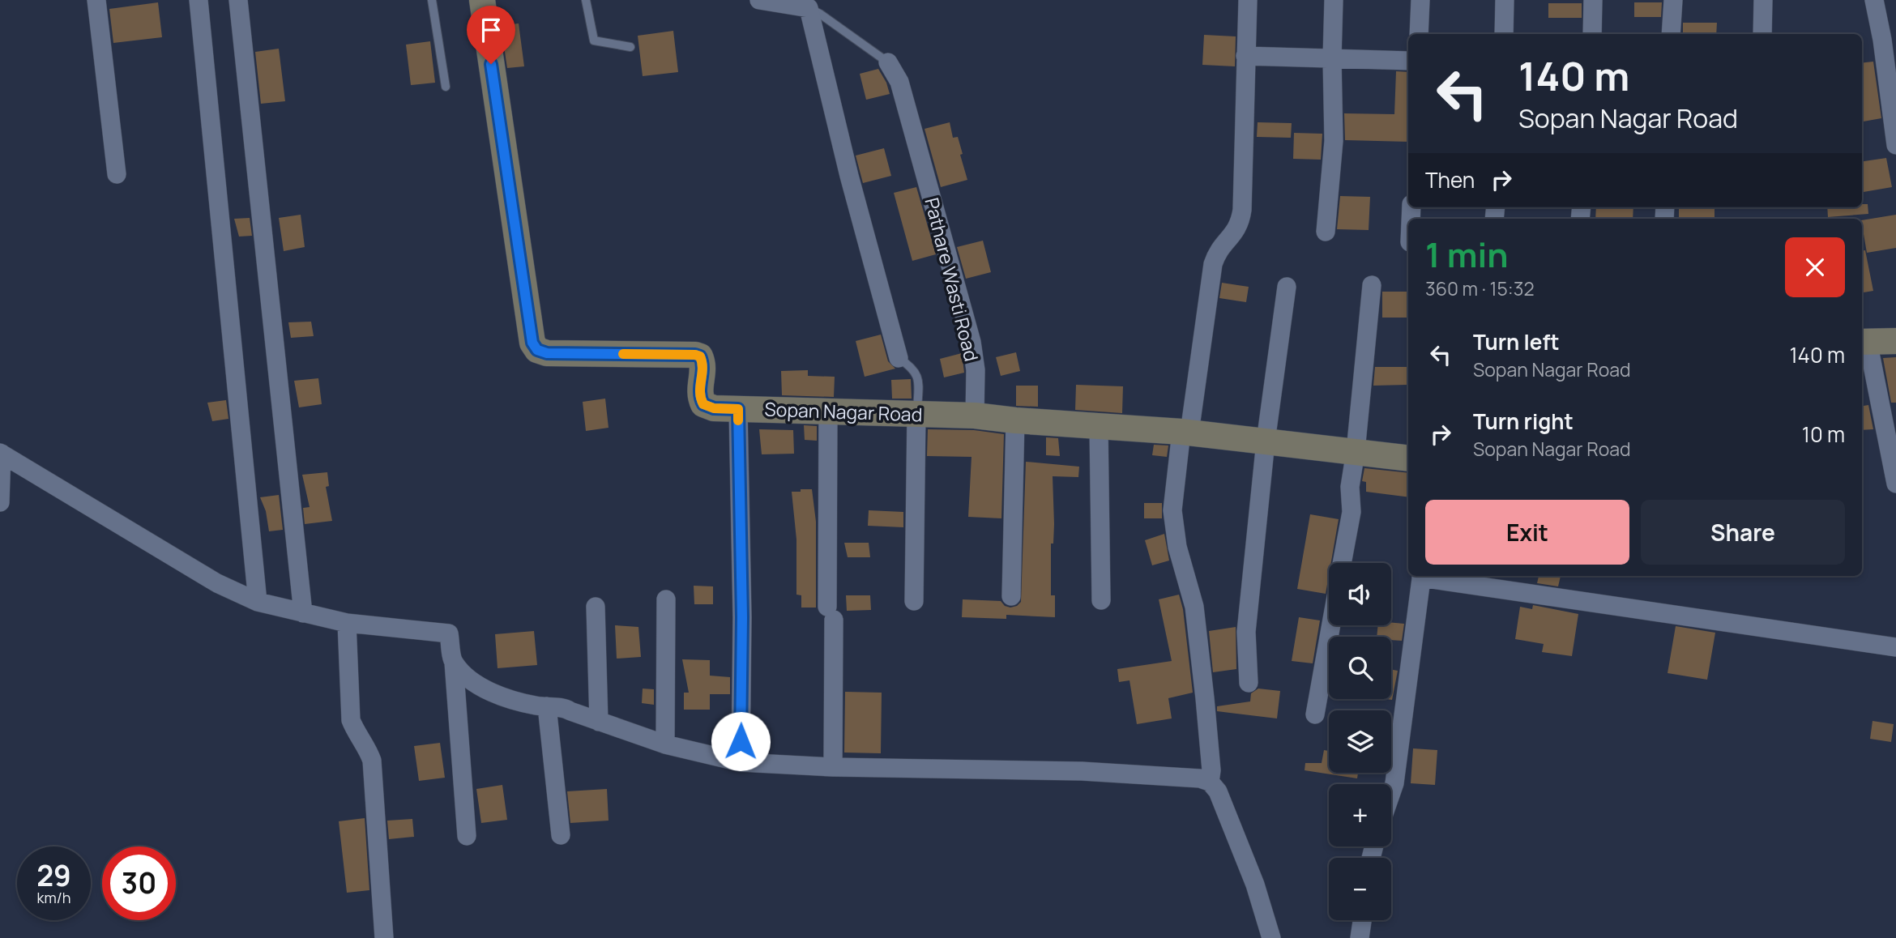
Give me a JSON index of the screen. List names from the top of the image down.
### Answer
{
  "streets": {
    "street": ["Pathare Wasti Road", "Sopan Nagar Road"]
  },
  "crossings": [
    ["Pathare Wasti Road", "Sopan Nagar Road"]
  ],
  "page": {
    "turn": ["140 m", "Sopan Nagar Road"],
    "then": "Then",
    "heading": ["1 min", "360 m · 15:32"],
    "list": [
      {
        "name": "Turn left",
        "note": "Sopan Nagar Road",
        "value": "140 m"
      },
      {
        "name": "Turn right",
        "note": "Sopan Nagar Road",
        "value": "10 m"
      }
    ],
    "buttons": ["Exit", "Share"],
    "map_buttons": ["+", "−"],
    "speed": "29 km/h",
    "limit": "30"
  }
}
